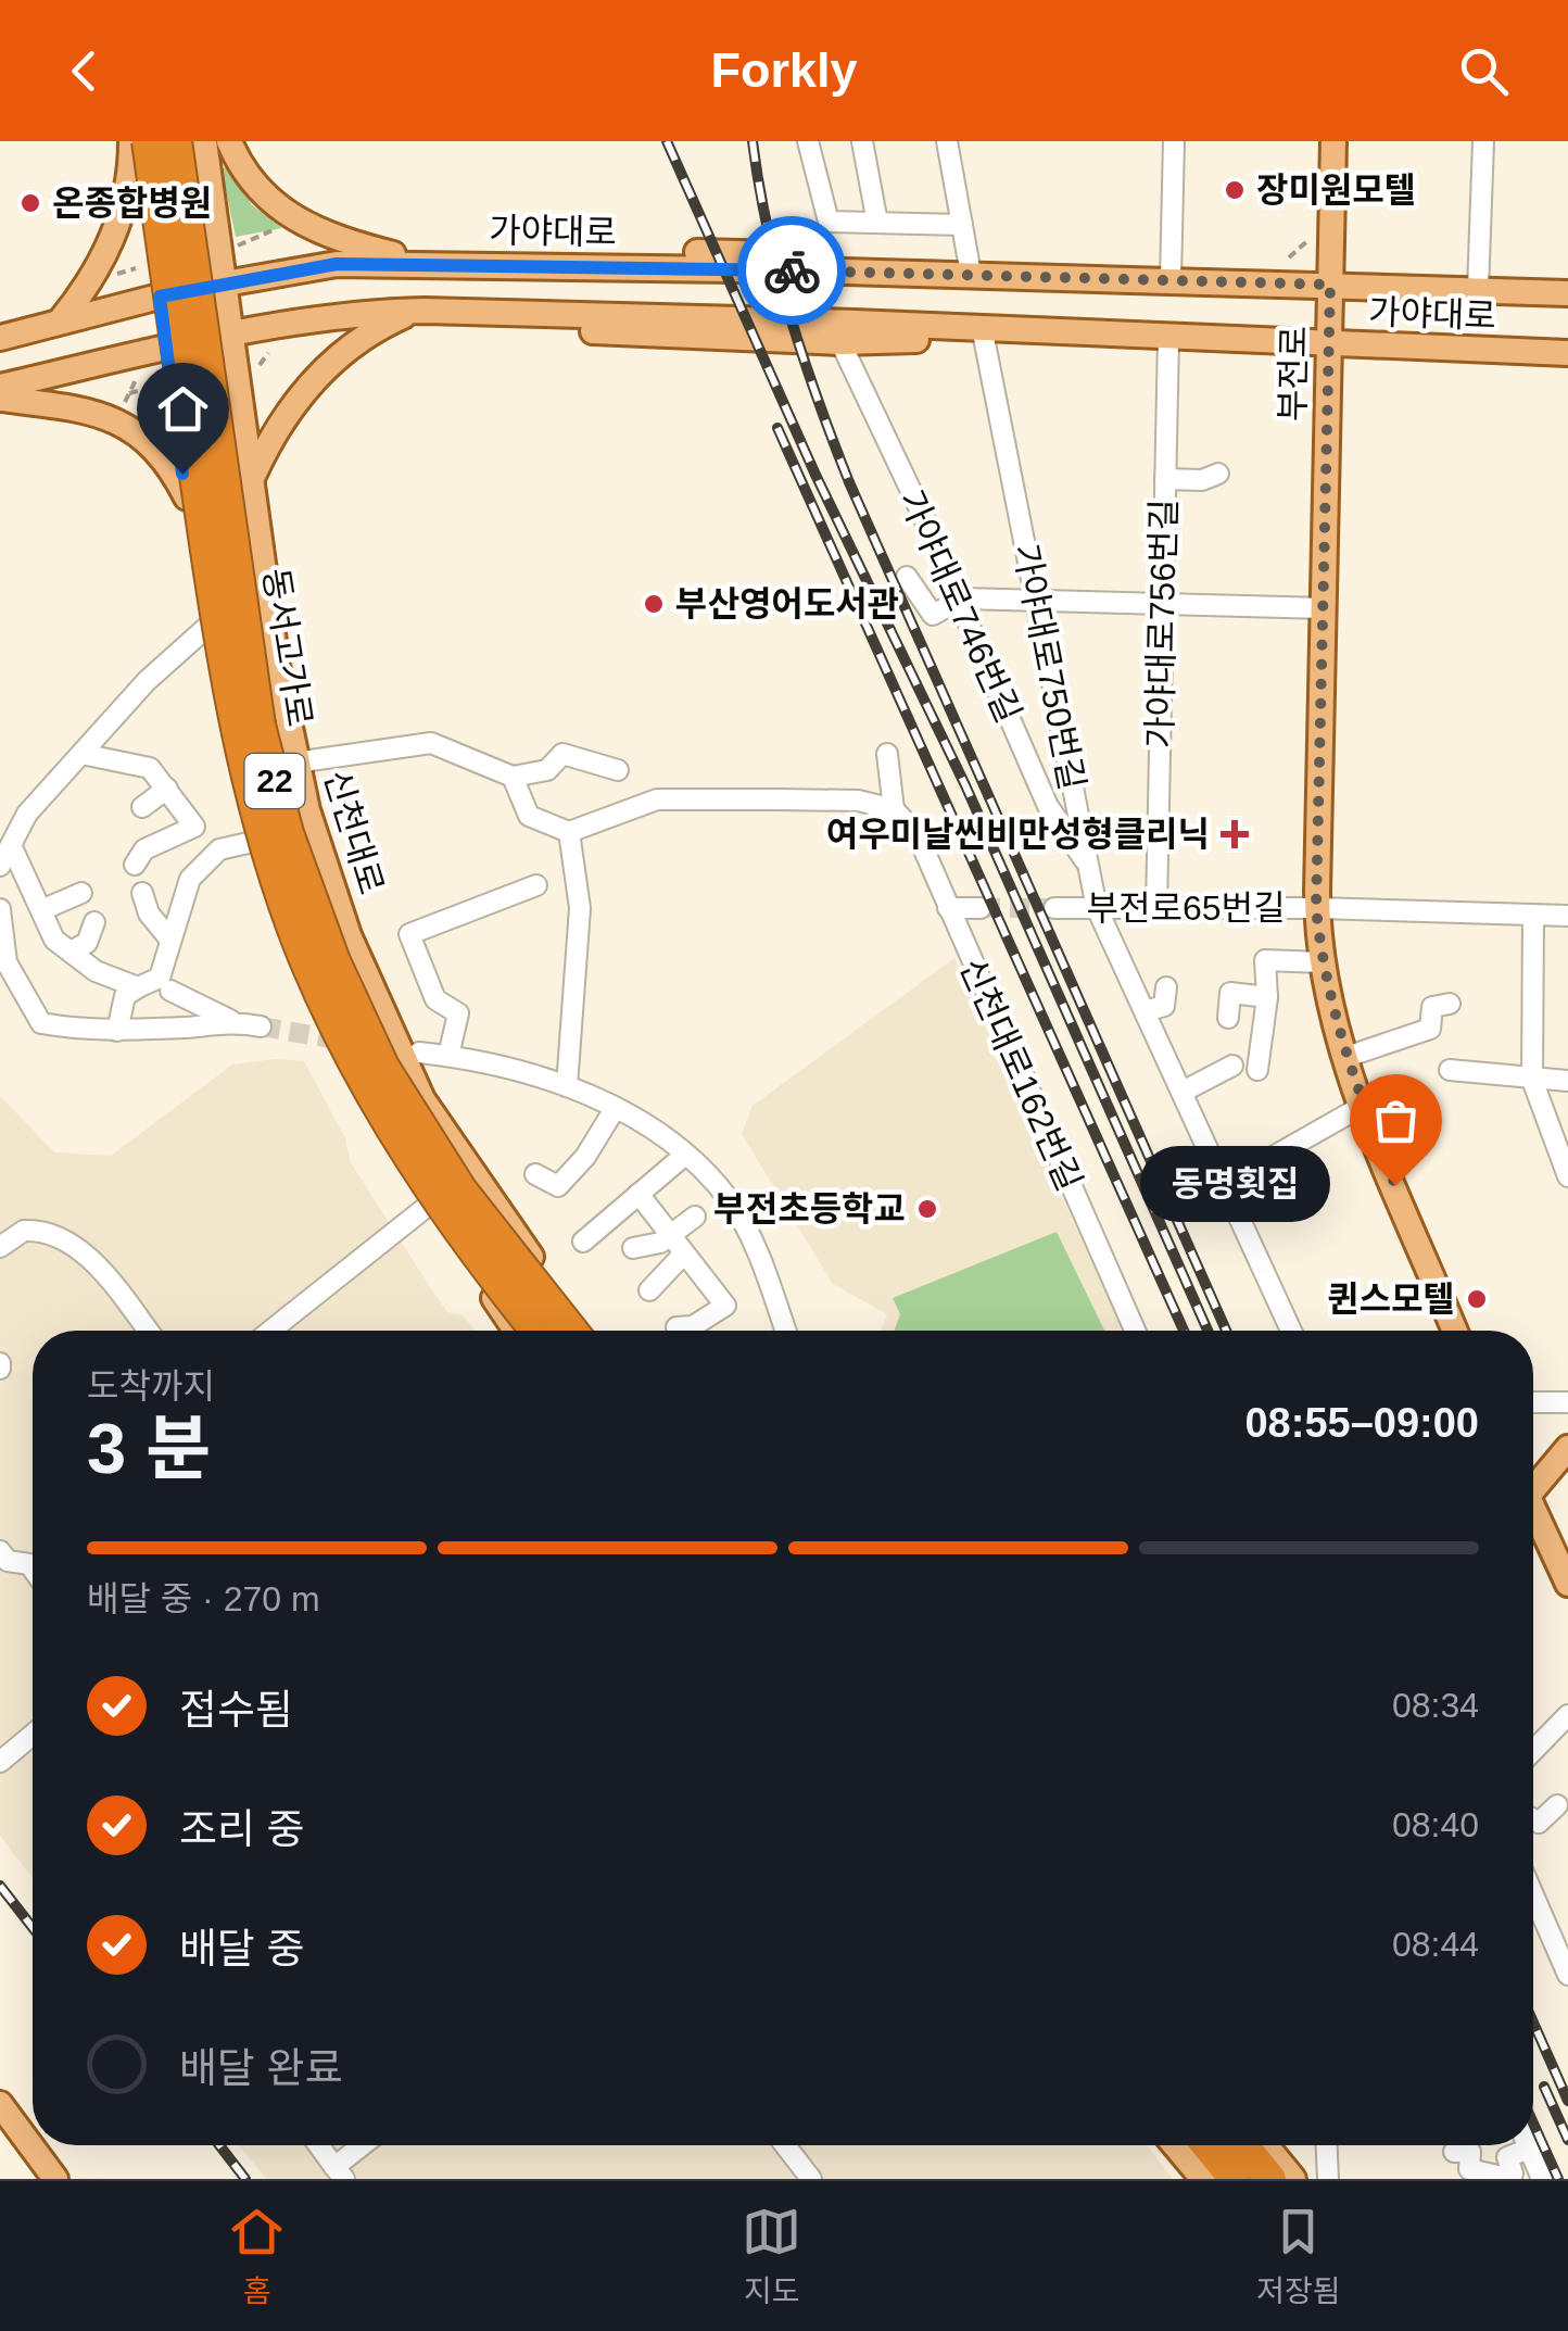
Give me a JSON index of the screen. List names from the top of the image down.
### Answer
{
  "streets": {
    "highway": ["동서고가로", "22"],
    "main road": ["가야대로", "부전로", "신천대로"],
    "street": [
      "가야대로746번길",
      "가야대로756번길",
      "가야대로750번길",
      "부전로65번길",
      "신천대로162번길"
    ]
  },
  "crossings": [
    ["가야대로", "부전로"],
    ["가야대로", "가야대로756번길"],
    ["가야대로", "신천대로"],
    ["부전로", "부전로65번길"],
    ["가야대로746번길", "가야대로750번길"],
    ["가야대로756번길", "부전로65번길"],
    ["가야대로750번길", "부전로65번길"]
  ],
  "places": {
    "other": [
      "장미원모텔",
      "온종합병원",
      "부산영어도서관",
      "동명횟집",
      "부전초등학교",
      "퀸스모텔"
    ],
    "health": ["여우미날씬비만성형클리닉"]
  },
  "page": {
    "header": "Forkly",
    "bubble": "동명횟집",
    "heading": ["3 분", "도착까지", "08:55–09:00"],
    "bar": "배달 중 · 270 m",
    "list": [
      ["접수됨", "08:34"],
      ["조리 중", "08:40"],
      ["배달 중", "08:44"],
      "배달 완료"
    ],
    "tabs": ["홈", "지도", "저장됨"]
  }
}
